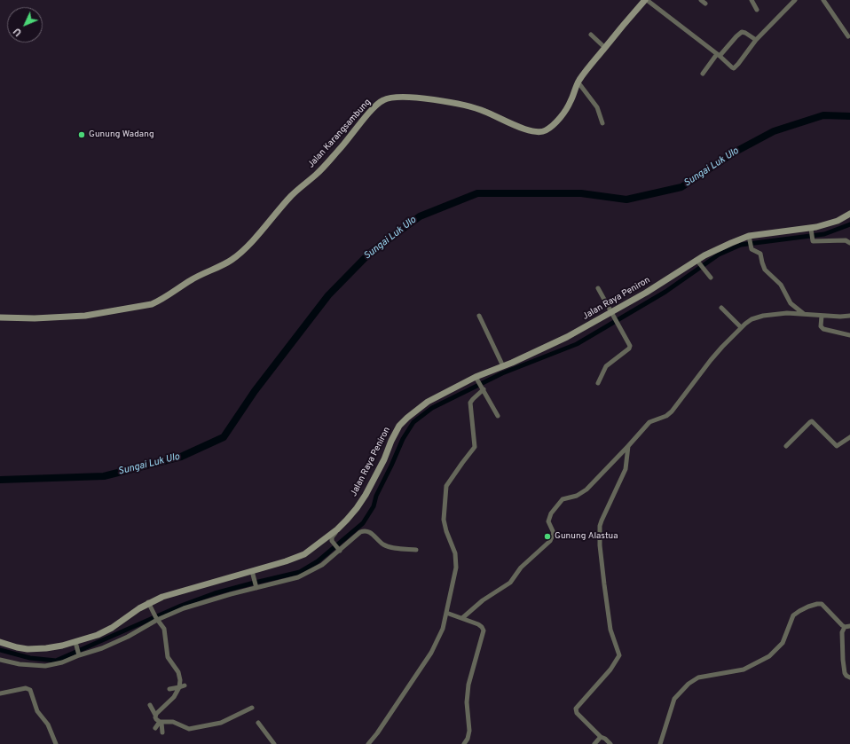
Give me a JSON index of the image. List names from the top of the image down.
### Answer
{
  "streets": {
    "main road": ["Jalan Karangsambung", "Jalan Raya Peniron"]
  },
  "water": ["Sungai Luk Ulo"],
  "places": ["Gunung Wadang", "Gunung Alastua"],
  "north": "bottom left"
}
